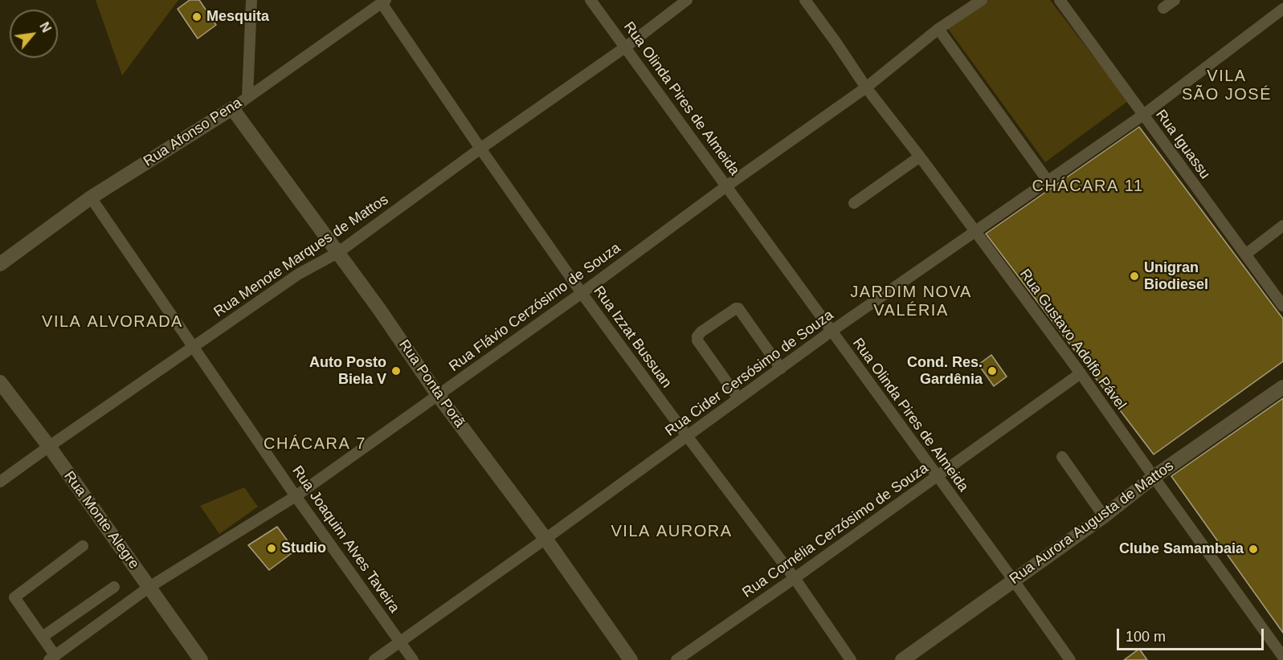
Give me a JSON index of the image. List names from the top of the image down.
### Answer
{
  "streets": {
    "street": [
      "Rua Olinda Pires de Almeida",
      "Rua Afonso Pena",
      "Rua Iguassu",
      "Rua Menote Marques de Mattos",
      "Rua Flávio Cerzósimo de Souza",
      "Rua Izzat Bussuan",
      "Rua Gustavo Adolfo Pável",
      "Rua Cider Cersósimo de Souza",
      "Rua Ponta Porã",
      "Rua Monte Alegre",
      "Rua Aurora Augusta de Mattos",
      "Rua Cornélia Cerzósimo de Souza",
      "Rua Joaquim Alves Taveira"
    ]
  },
  "crossings": [
    ["Rua Olinda Pires de Almeida", "Rua Menote Marques de Mattos"],
    ["Rua Olinda Pires de Almeida", "Rua Flávio Cerzósimo de Souza"],
    ["Rua Olinda Pires de Almeida", "Rua Cider Cersósimo de Souza"],
    ["Rua Olinda Pires de Almeida", "Rua Aurora Augusta de Mattos"],
    ["Rua Olinda Pires de Almeida", "Rua Cornélia Cerzósimo de Souza"],
    ["Rua Afonso Pena", "Rua Izzat Bussuan"],
    ["Rua Afonso Pena", "Rua Ponta Porã"],
    ["Rua Afonso Pena", "Rua Joaquim Alves Taveira"],
    ["Rua Iguassu", "Rua Cider Cersósimo de Souza"],
    ["Rua Menote Marques de Mattos", "Rua Izzat Bussuan"],
    ["Rua Menote Marques de Mattos", "Rua Ponta Porã"],
    ["Rua Menote Marques de Mattos", "Rua Monte Alegre"],
    ["Rua Menote Marques de Mattos", "Rua Joaquim Alves Taveira"],
    ["Rua Flávio Cerzósimo de Souza", "Rua Izzat Bussuan"],
    ["Rua Flávio Cerzósimo de Souza", "Rua Gustavo Adolfo Pável"],
    ["Rua Flávio Cerzósimo de Souza", "Rua Ponta Porã"],
    ["Rua Flávio Cerzósimo de Souza", "Rua Monte Alegre"],
    ["Rua Flávio Cerzósimo de Souza", "Rua Joaquim Alves Taveira"],
    ["Rua Izzat Bussuan", "Rua Cider Cersósimo de Souza"],
    ["Rua Izzat Bussuan", "Rua Cornélia Cerzósimo de Souza"],
    ["Rua Gustavo Adolfo Pável", "Rua Cider Cersósimo de Souza"],
    ["Rua Gustavo Adolfo Pável", "Rua Aurora Augusta de Mattos"],
    ["Rua Gustavo Adolfo Pável", "Rua Cornélia Cerzósimo de Souza"],
    ["Rua Cider Cersósimo de Souza", "Rua Ponta Porã"],
    ["Rua Cider Cersósimo de Souza", "Rua Joaquim Alves Taveira"]
  ],
  "districts": [
    "VILA SÃO JOSÉ",
    "CHÁCARA 11",
    "JARDIM NOVA VALÉRIA",
    "VILA ALVORADA",
    "CHÁCARA 7",
    "VILA AURORA"
  ],
  "places": [
    "Mesquita",
    "Unigran Biodiesel",
    "Auto Posto Biela V",
    "Cond. Res. Gardênia",
    "Studio",
    "Clube Samambaia"
  ],
  "scale_bar": "100 m",
  "north": "top right"
}
